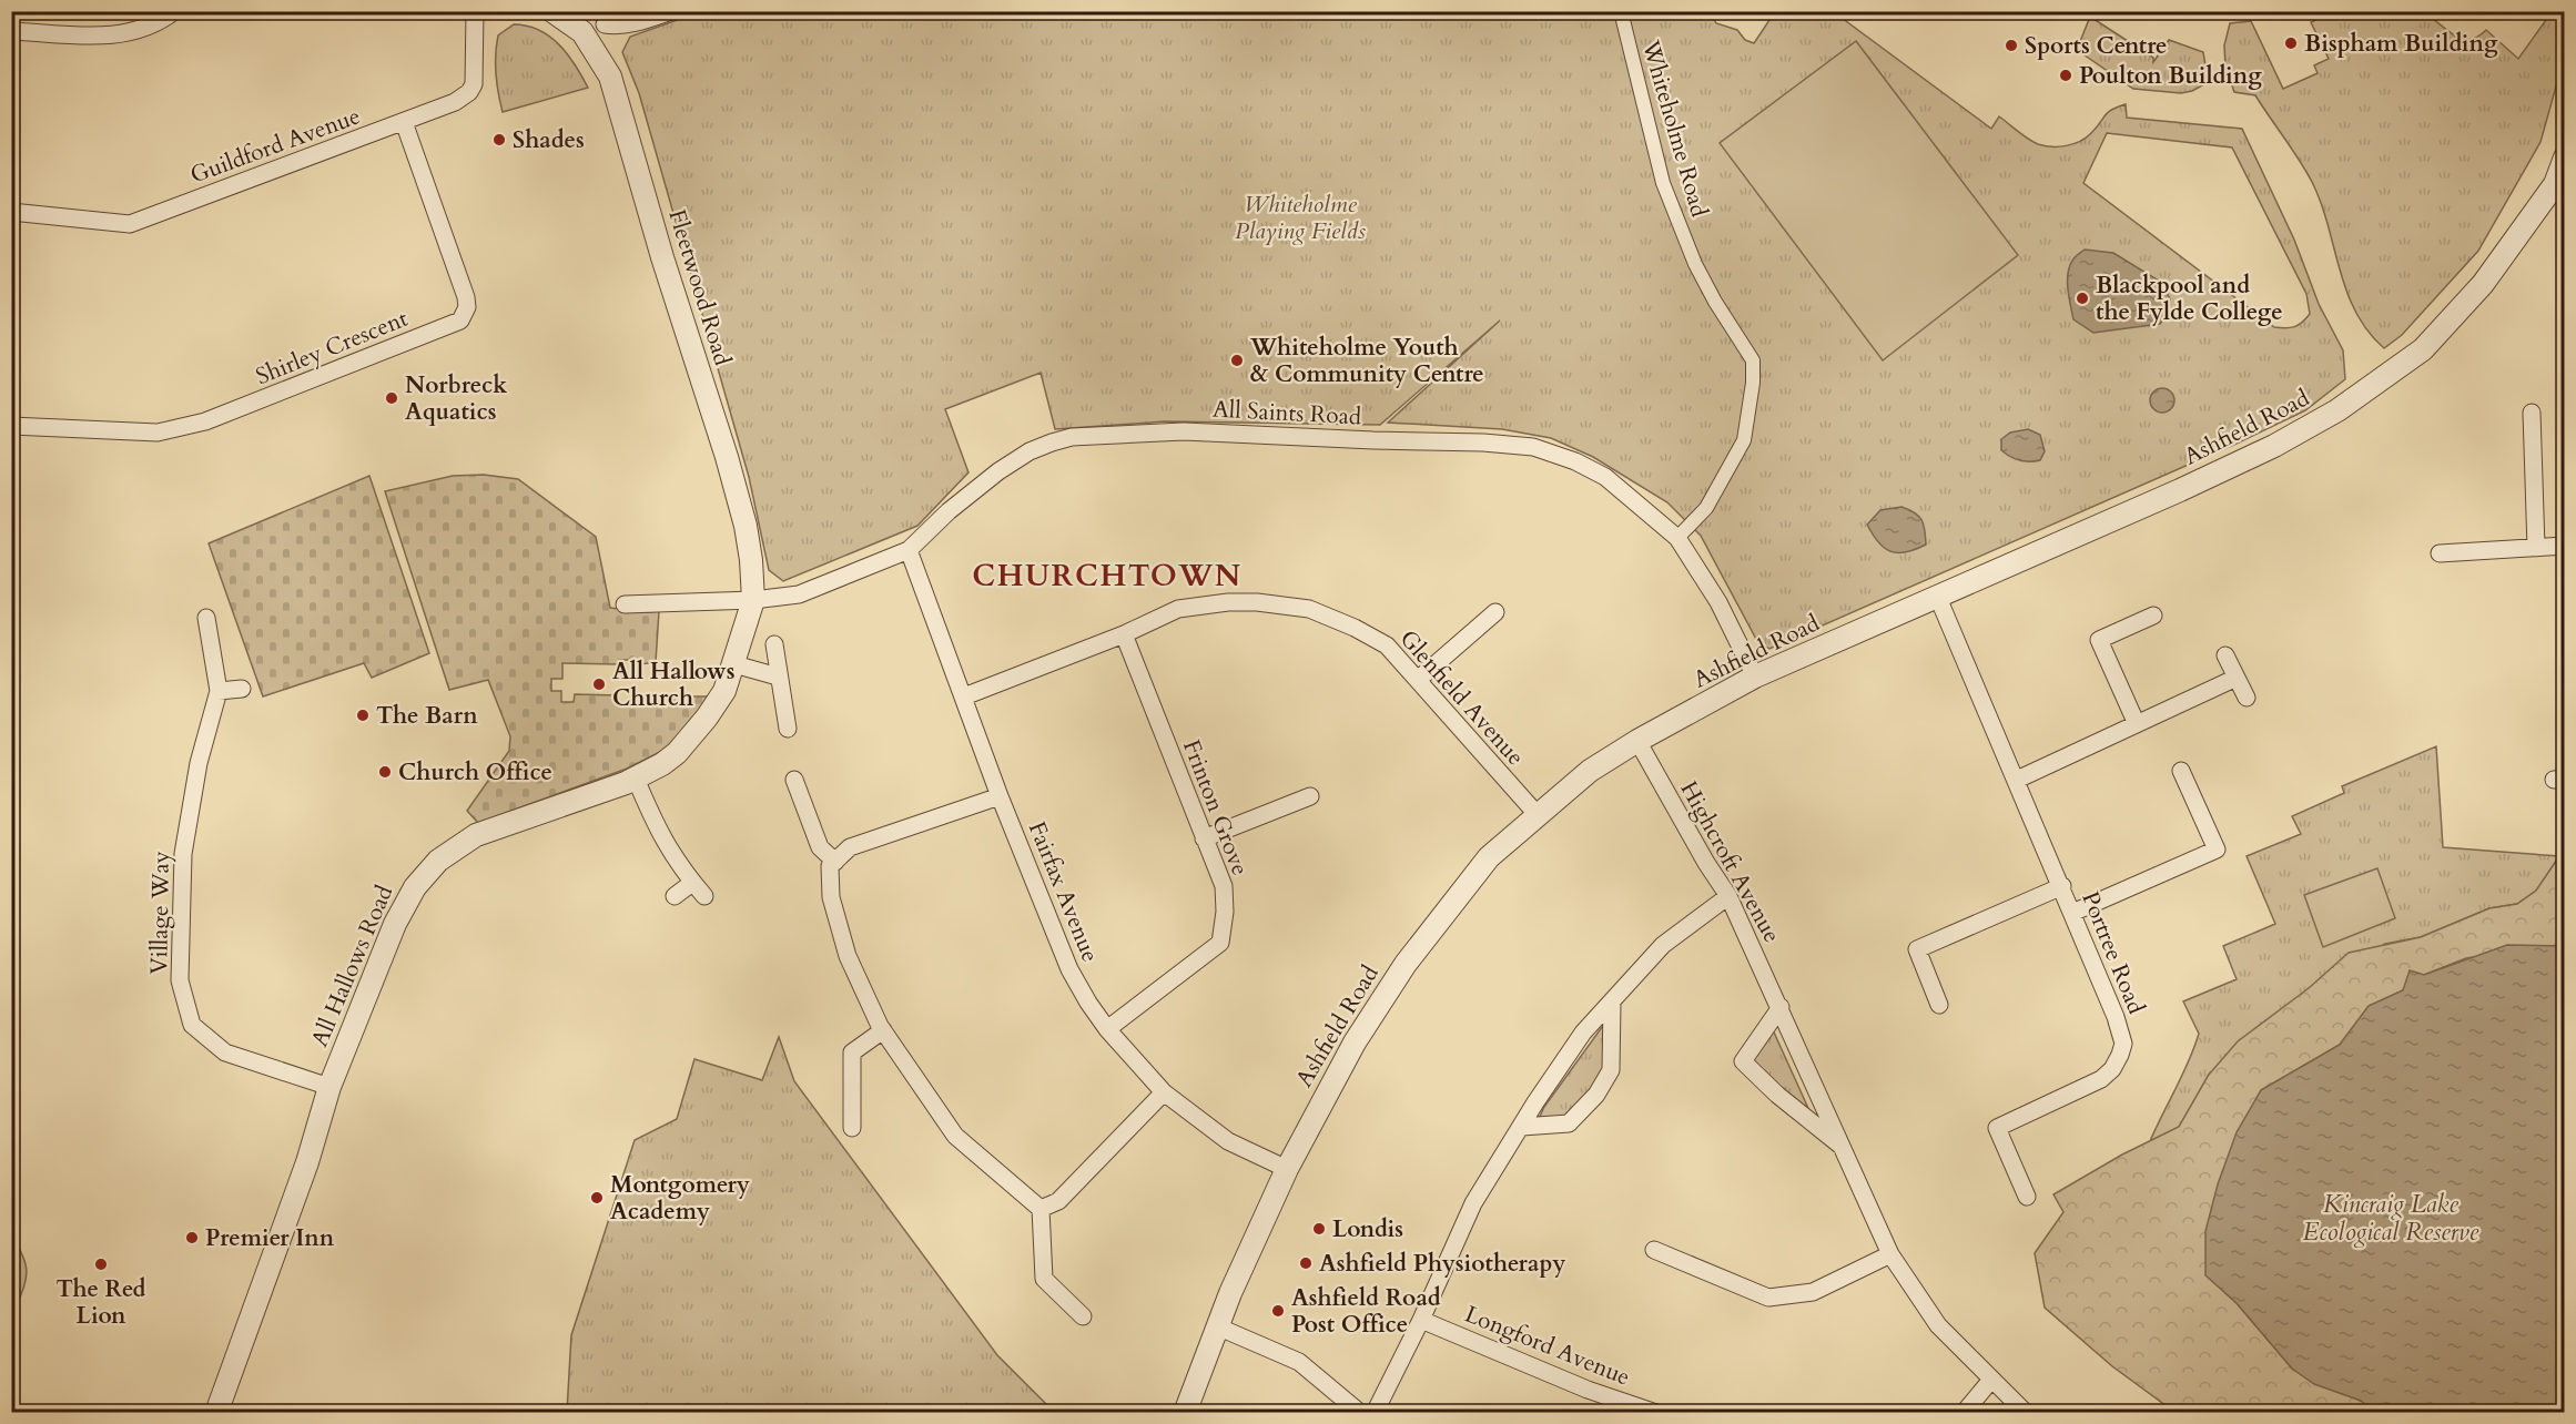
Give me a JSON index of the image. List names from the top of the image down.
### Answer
{
  "streets": {
    "street": [
      "Whiteholme Road",
      "Guildford Avenue",
      "Fleetwood Road",
      "Shirley Crescent",
      "All Saints Road",
      "Ashfield Road",
      "Glenfield Avenue",
      "Frinton Grove",
      "Highcroft Avenue",
      "Fairfax Avenue",
      "Village Way",
      "Portree Road",
      "All Hallows Road",
      "Longford Avenue"
    ]
  },
  "crossings": [
    ["Whiteholme Road", "All Saints Road"],
    ["Guildford Avenue", "Shirley Crescent"],
    ["Fleetwood Road", "All Saints Road"],
    ["Fleetwood Road", "All Hallows Road"],
    ["All Saints Road", "Ashfield Road"],
    ["All Saints Road", "Fairfax Avenue"],
    ["All Saints Road", "All Hallows Road"],
    ["Ashfield Road", "Glenfield Avenue"],
    ["Ashfield Road", "Highcroft Avenue"],
    ["Ashfield Road", "Fairfax Avenue"],
    ["Ashfield Road", "Portree Road"],
    ["Glenfield Avenue", "Frinton Grove"],
    ["Glenfield Avenue", "Fairfax Avenue"],
    ["Frinton Grove", "Fairfax Avenue"],
    ["Village Way", "All Hallows Road"]
  ],
  "districts": ["CHURCHTOWN"],
  "water": ["Kincraig Lake Ecological Reserve"],
  "parks": ["Whiteholme Playing Fields"],
  "places": [
    "Bispham Building",
    "Sports Centre",
    "Poulton Building",
    "Shades",
    "Blackpool and the Fylde College",
    "Whiteholme Youth & Community Centre",
    "Norbreck Aquatics",
    "All Hallows Church",
    "The Barn",
    "Church Office",
    "Montgomery Academy",
    "Londis",
    "Premier Inn",
    "Ashfield Physiotherapy",
    "The Red Lion",
    "Ashfield Road Post Office"
  ]
}
